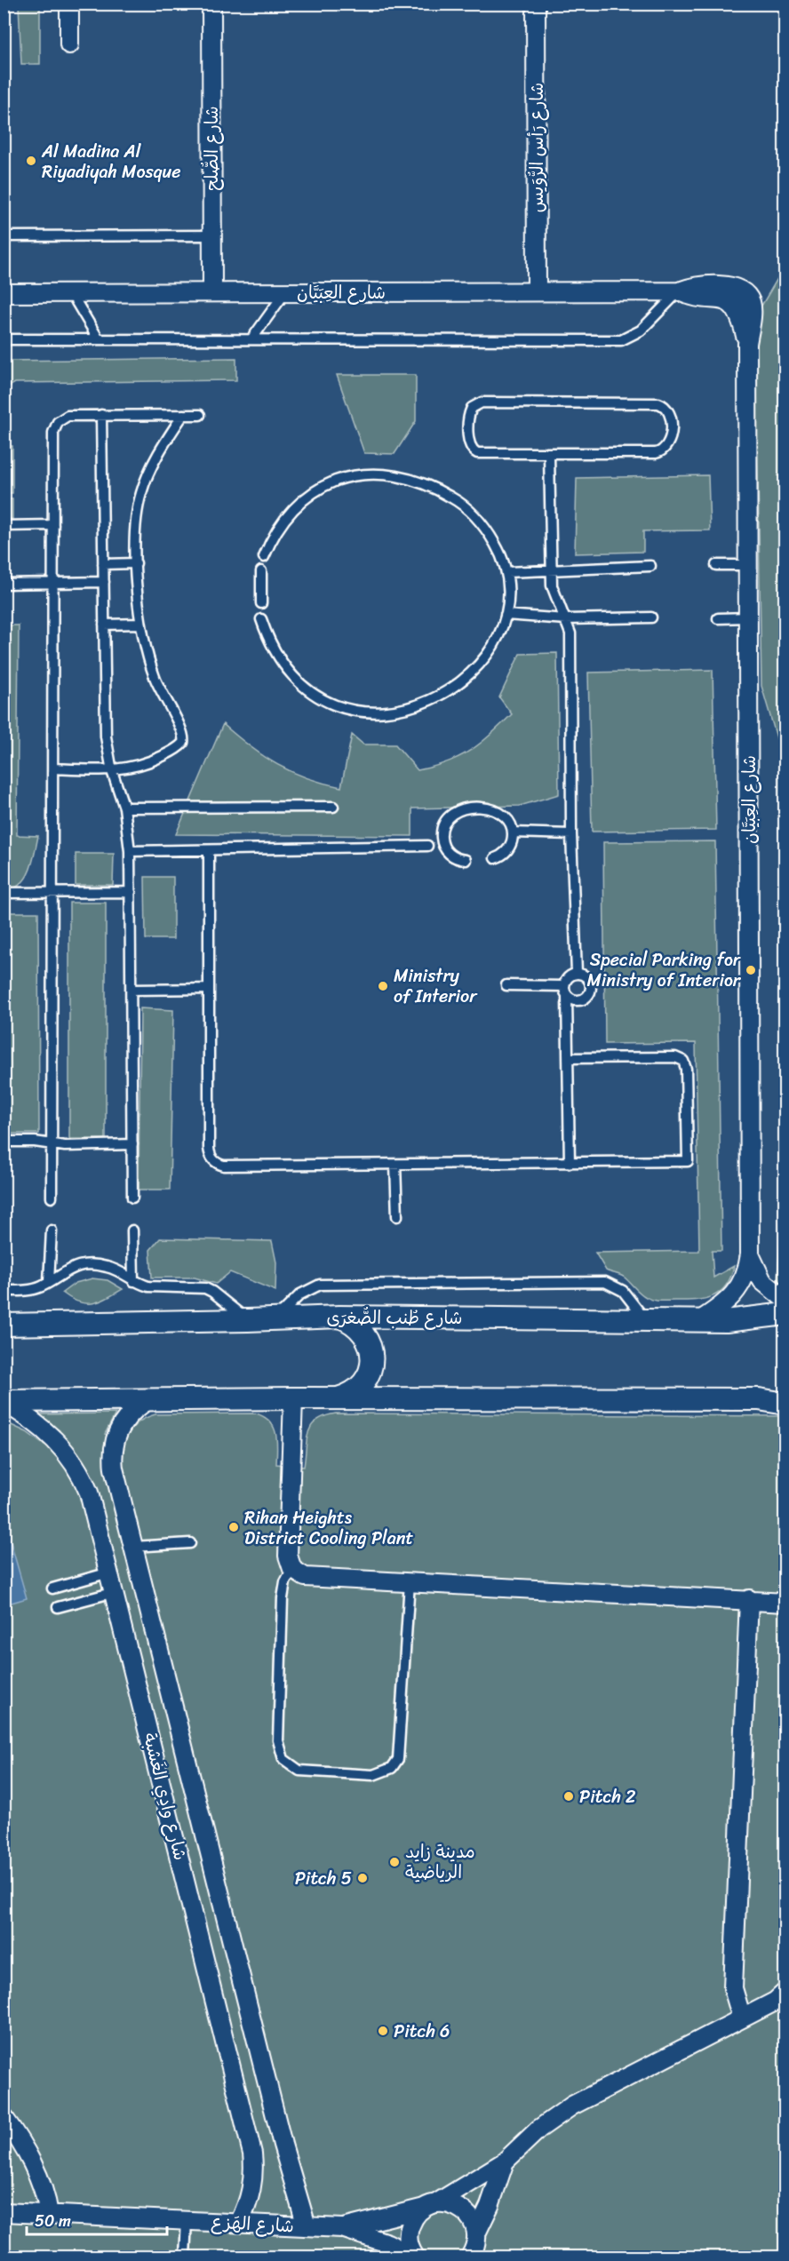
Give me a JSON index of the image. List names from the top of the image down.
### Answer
{
  "streets": {
    "street": [
      "شارع رَأس الرُّوَيس",
      "شارع الصُّلح",
      "شارع العِبَيَّان",
      "شارع طُنب الصُّغرَى",
      "شارع وادِي الغَشبة",
      "شارع الهَزع"
    ]
  },
  "crossings": [
    ["شارع رَأس الرُّوَيس", "شارع العِبَيَّان"],
    ["شارع الصُّلح", "شارع العِبَيَّان"],
    ["شارع العِبَيَّان", "شارع طُنب الصُّغرَى"],
    ["شارع وادِي الغَشبة", "شارع الهَزع"]
  ],
  "places": [
    "Al Madina Al Riyadiyah Mosque",
    "Special Parking for Ministry of Interior",
    "Ministry of Interior",
    "Rihan Heights District Cooling Plant",
    "Pitch 2",
    "مدينة زايد الرياضية",
    "Pitch 5",
    "Pitch 6"
  ],
  "scale_bar": "50 m"
}
